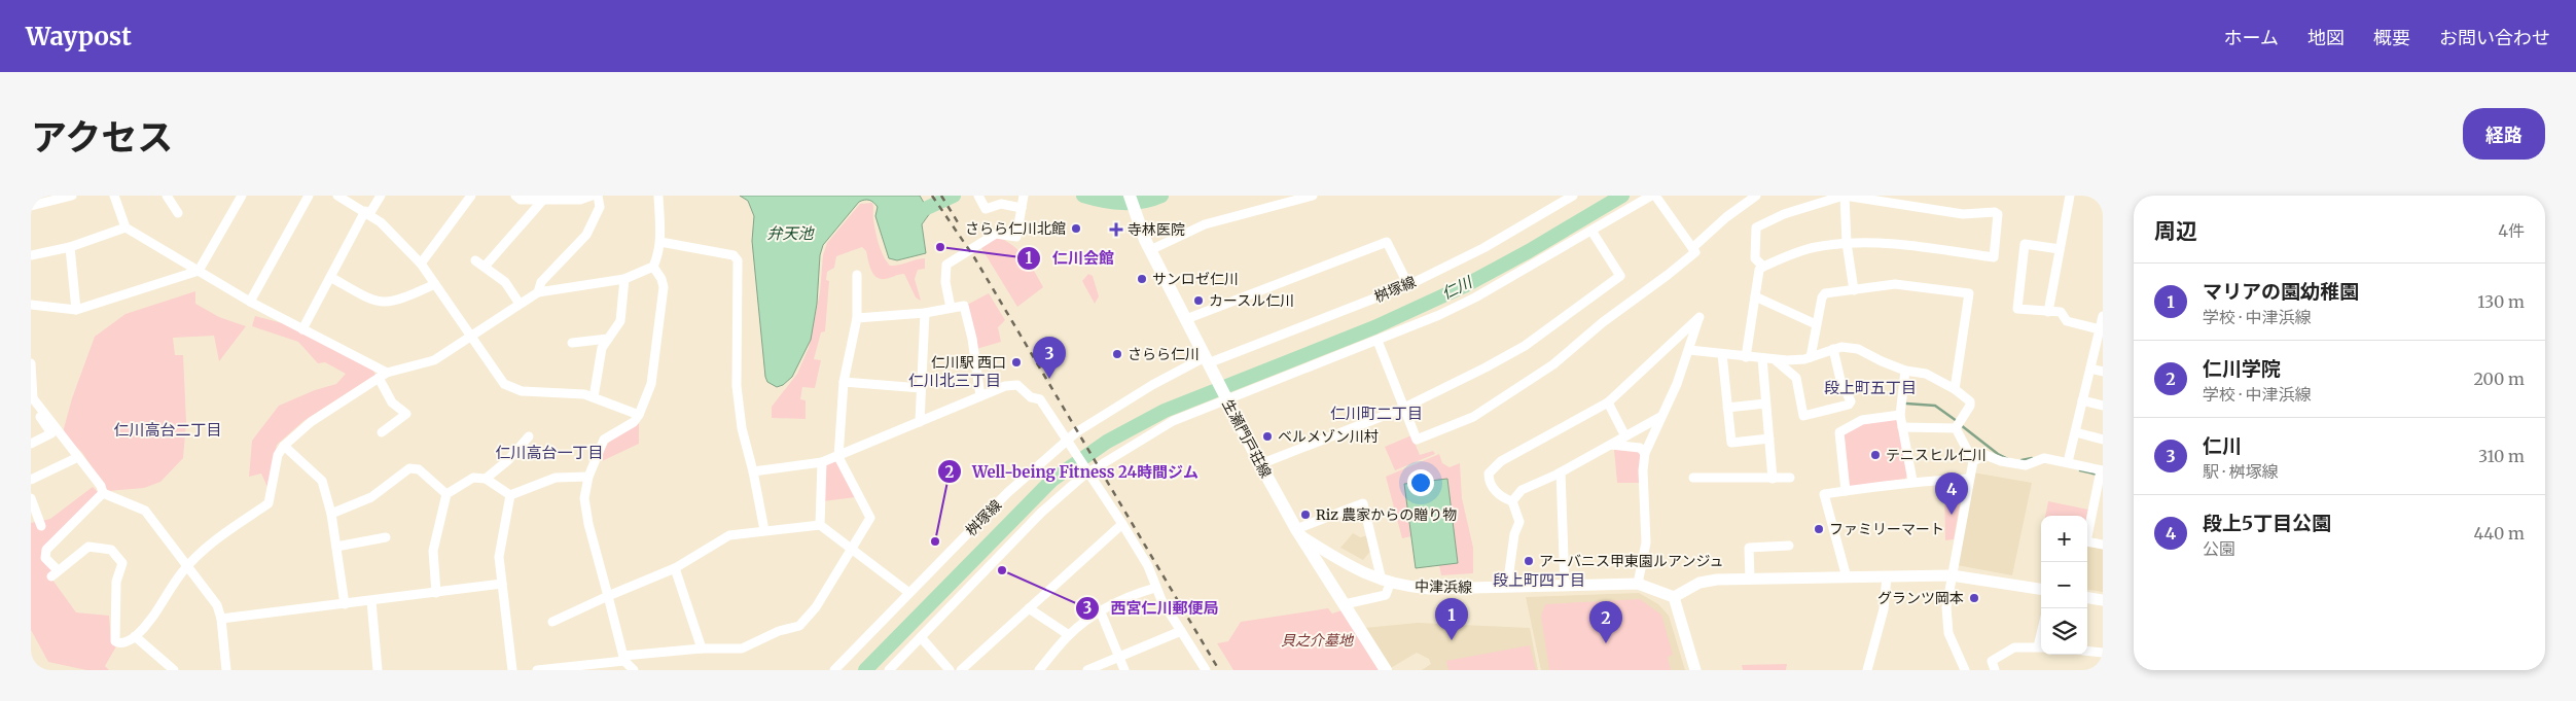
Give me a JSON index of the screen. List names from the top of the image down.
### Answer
{
  "streets": {
    "main road": ["生瀬門戸荘線"],
    "street": ["桝塚線", "中津浜線"]
  },
  "crossings": [
    ["桝塚線", "生瀬門戸荘線"],
    ["生瀬門戸荘線", "中津浜線"]
  ],
  "districts": [
    "仁川北三丁目",
    "段上町五丁目",
    "仁川町二丁目",
    "仁川高台二丁目",
    "仁川高台一丁目",
    "段上町四丁目"
  ],
  "water": ["弁天池", "仁川"],
  "parks": ["貝之介墓地"],
  "places": {
    "other": [
      "さらら仁川北館",
      "仁川会館",
      "サンロゼ仁川",
      "カースル仁川",
      "さらら仁川",
      "仁川駅 西口",
      "ベルメゾン川村",
      "テニスヒル仁川",
      "Riz 農家からの贈り物",
      "ファミリーマート",
      "Well-being Fitness 24時間ジム",
      "アーバニス甲東園ルアンジュ",
      "西宮仁川郵便局",
      "グランツ岡本"
    ],
    "health": ["寺林医院"]
  },
  "page": {
    "header": "Waypost",
    "nav": [
      "ホーム",
      "地図",
      "概要",
      "お問い合わせ"
    ],
    "title": "アクセス",
    "buttons": "経路",
    "heading": ["周辺", "4件"],
    "list": [
      {
        "mark": "1",
        "name": "マリアの園幼稚園",
        "note": "学校 · 中津浜線",
        "value": "130 m"
      },
      {
        "mark": "2",
        "name": "仁川学院",
        "note": "学校 · 中津浜線",
        "value": "200 m"
      },
      {
        "mark": "3",
        "name": "仁川",
        "note": "駅 · 桝塚線",
        "value": "310 m"
      },
      {
        "mark": "4",
        "name": "段上5丁目公園",
        "note": "公園",
        "value": "440 m"
      }
    ],
    "pins": [
      "3",
      "4",
      "1",
      "2"
    ],
    "map_buttons": ["+", "−"]
  }
}
